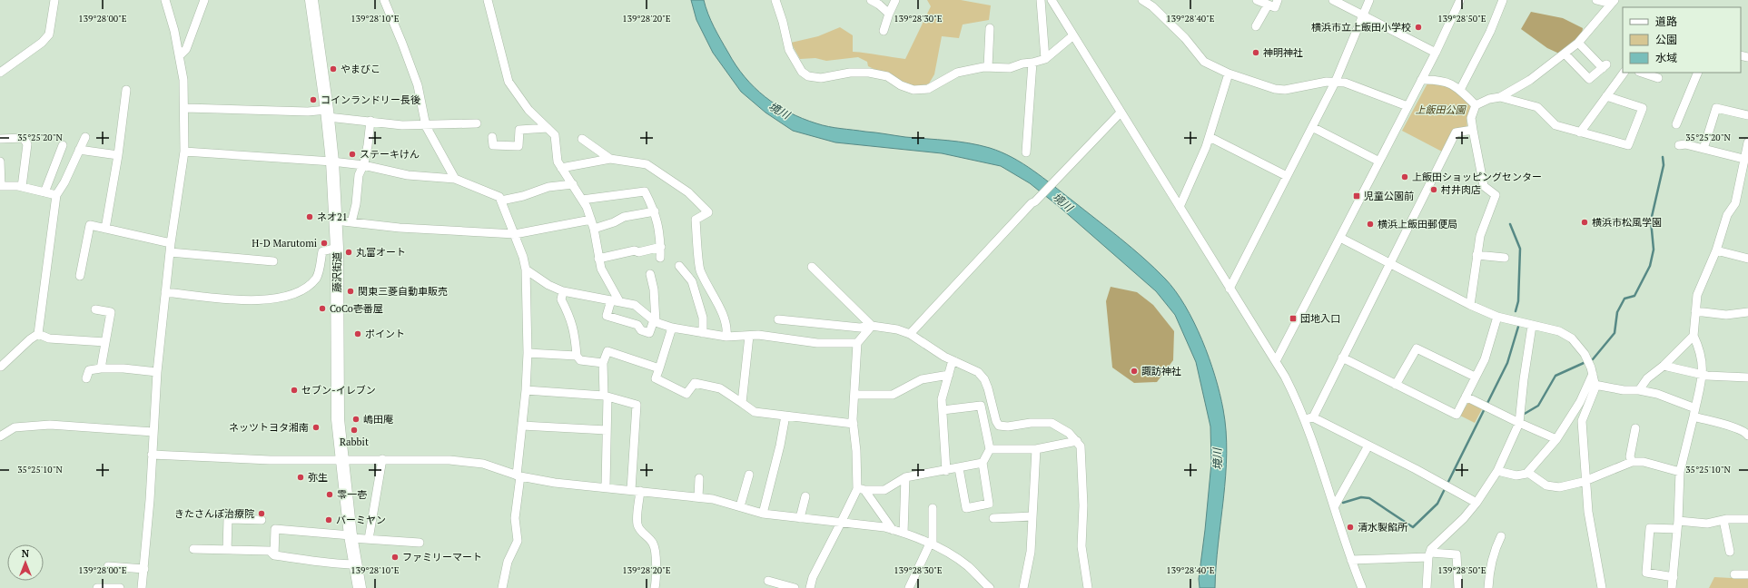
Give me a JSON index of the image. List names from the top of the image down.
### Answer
{
  "streets": {
    "highway": ["藤沢街道"]
  },
  "water": ["境川"],
  "parks": ["上飯田公園"],
  "places": {
    "other": [
      "横浜市立上飯田小学校",
      "神明神社",
      "やまびこ",
      "コインランドリー長後",
      "ステーキけん",
      "上飯田ショッピングセンター",
      "村井肉店",
      "ネオ21",
      "横浜市松風学園",
      "横浜上飯田郵便局",
      "H-D Marutomi",
      "丸富オート",
      "関東三菱自動車販売",
      "CoCo壱番屋",
      "ポイント",
      "諏訪神社",
      "セブン-イレブン",
      "嶋田庵",
      "ネッツトヨタ湘南",
      "Rabbit",
      "弥生",
      "零一壱",
      "きたさんぽ治療院",
      "バーミヤン",
      "清水製餡所",
      "ファミリーマート"
    ],
    "transit": ["児童公園前", "団地入口"]
  },
  "legend": ["道路", "公園", "水域"],
  "north": "top",
  "coordinates": [
    "139°28'00\"E",
    "139°28'10\"E",
    "139°28'20\"E",
    "139°28'30\"E",
    "139°28'40\"E",
    "139°28'50\"E",
    "35°25'20\"N",
    "35°25'10\"N"
  ]
}
